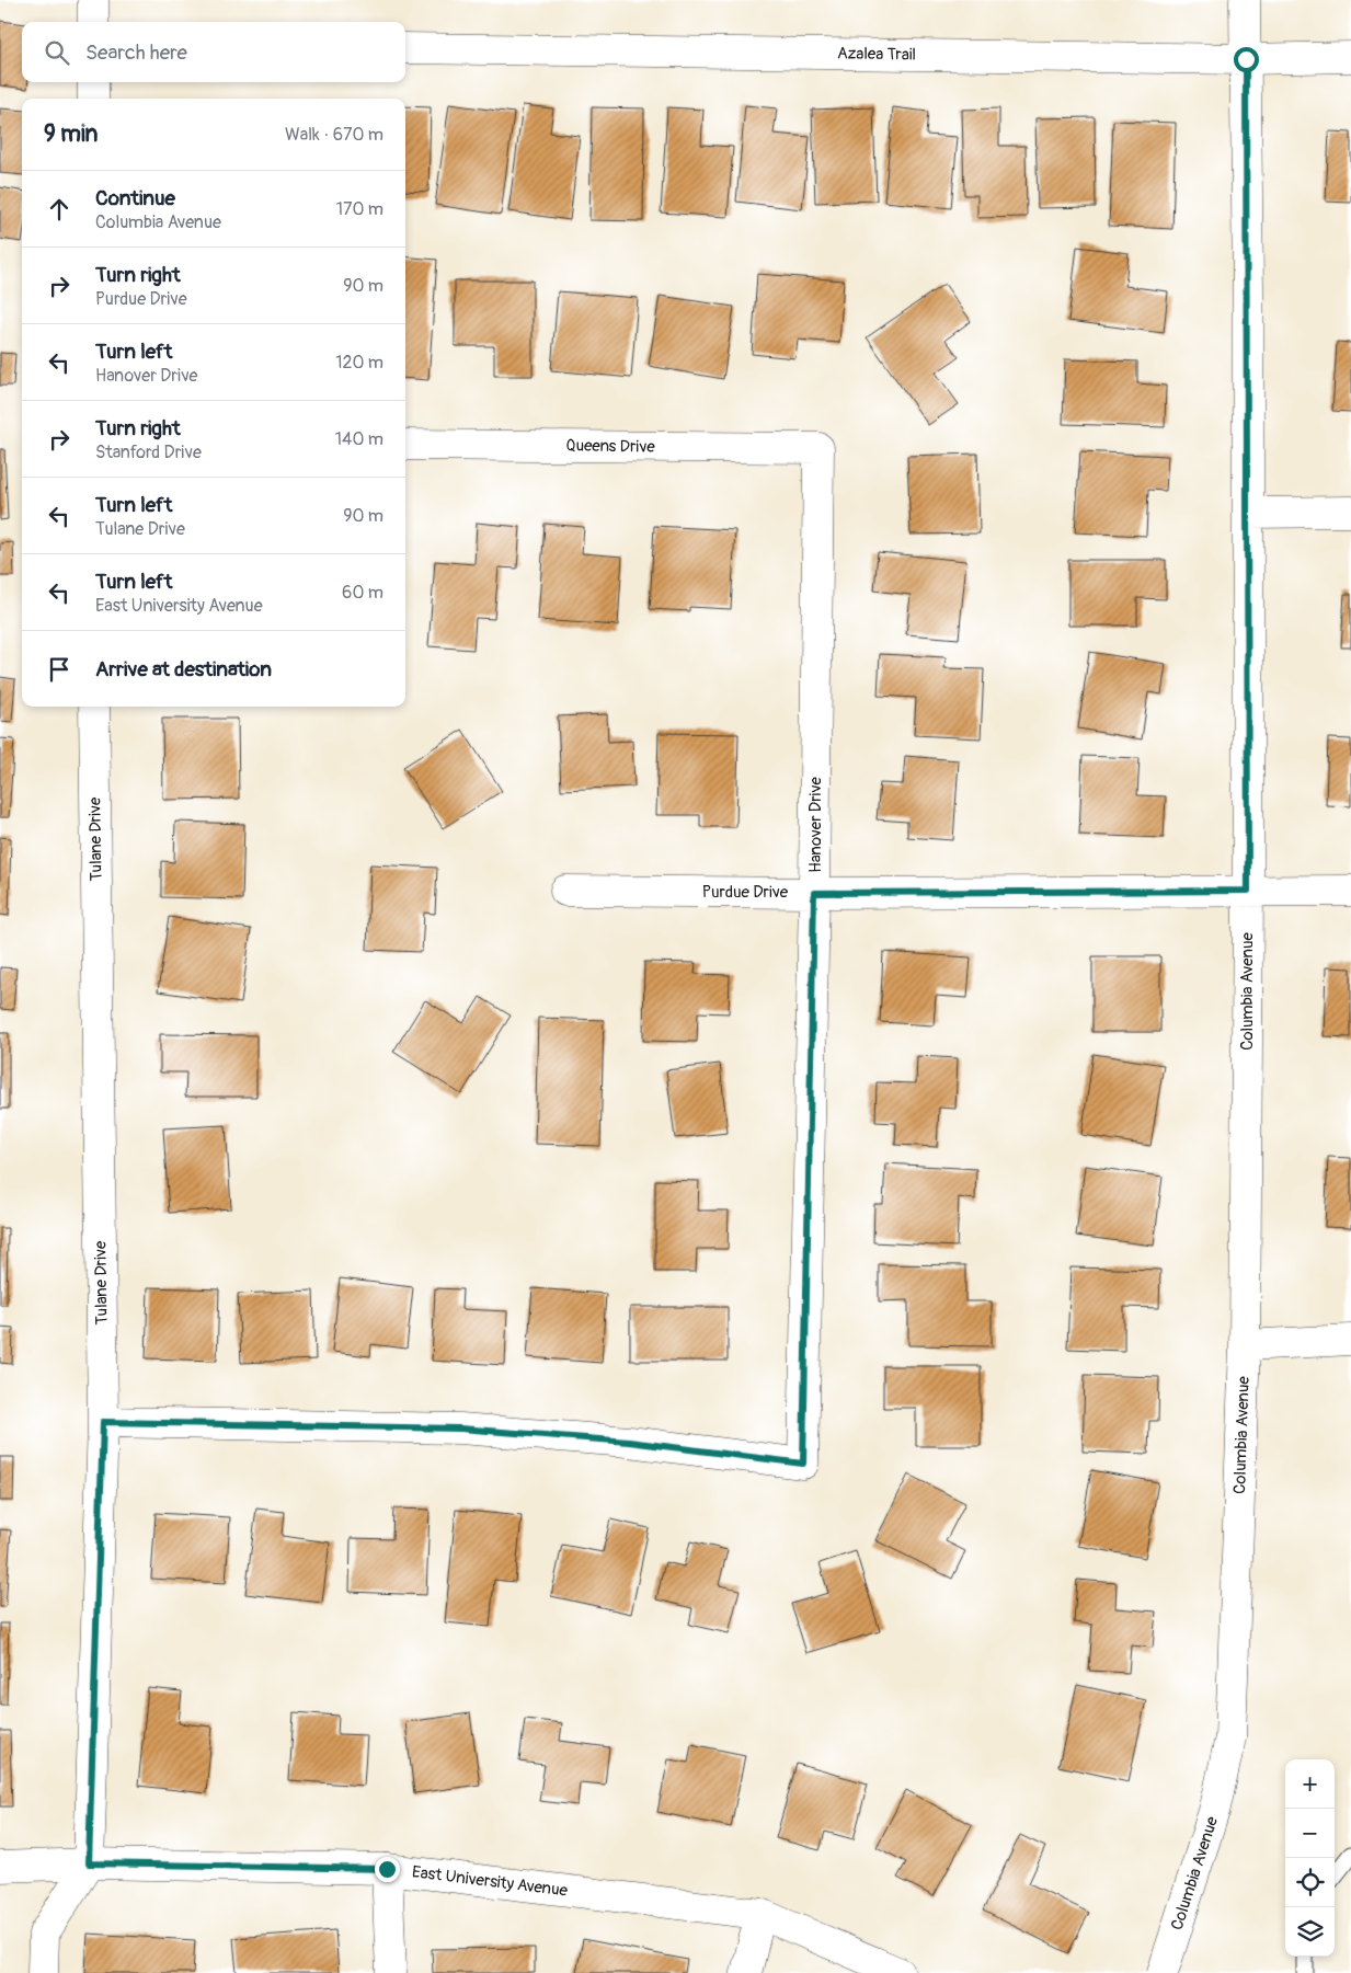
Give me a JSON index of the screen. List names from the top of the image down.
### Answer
{
  "streets": {
    "street": [
      "Azalea Trail",
      "Queens Drive",
      "Hanover Drive",
      "Tulane Drive",
      "Purdue Drive",
      "Columbia Avenue",
      "East University Avenue"
    ]
  },
  "crossings": [
    ["Azalea Trail", "Columbia Avenue"],
    ["Queens Drive", "Hanover Drive"],
    ["Hanover Drive", "Tulane Drive"],
    ["Hanover Drive", "Purdue Drive"],
    ["Tulane Drive", "East University Avenue"],
    ["Purdue Drive", "Columbia Avenue"]
  ],
  "page": {
    "search": "Search here",
    "heading": ["9 min", "Walk · 670 m"],
    "list": [
      ["Continue", "Columbia Avenue", "170 m"],
      ["Turn right", "Purdue Drive", "90 m"],
      ["Turn left", "Hanover Drive", "120 m"],
      ["Turn right", "Stanford Drive", "140 m"],
      ["Turn left", "Tulane Drive", "90 m"],
      ["Turn left", "East University Avenue", "60 m"],
      "Arrive at destination"
    ],
    "map_buttons": ["+", "−"]
  }
}
